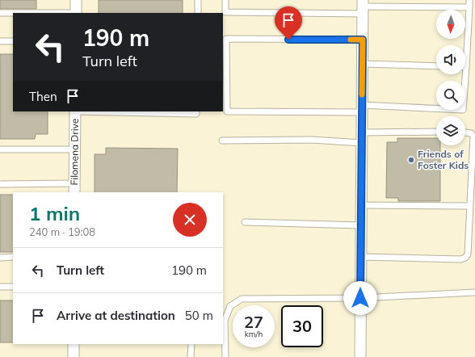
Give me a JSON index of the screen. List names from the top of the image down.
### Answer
{
  "streets": {
    "street": ["Filomena Drive"]
  },
  "places": ["Friends of Foster Kids"],
  "north": "bottom",
  "page": {
    "turn": ["190 m", "Turn left"],
    "then": "Then",
    "heading": ["1 min", "240 m · 19:08"],
    "list": [
      {
        "name": "Turn left",
        "value": "190 m"
      },
      {
        "name": "Arrive at destination",
        "value": "50 m"
      }
    ],
    "speed": "27 km/h",
    "limit": "30"
  }
}
